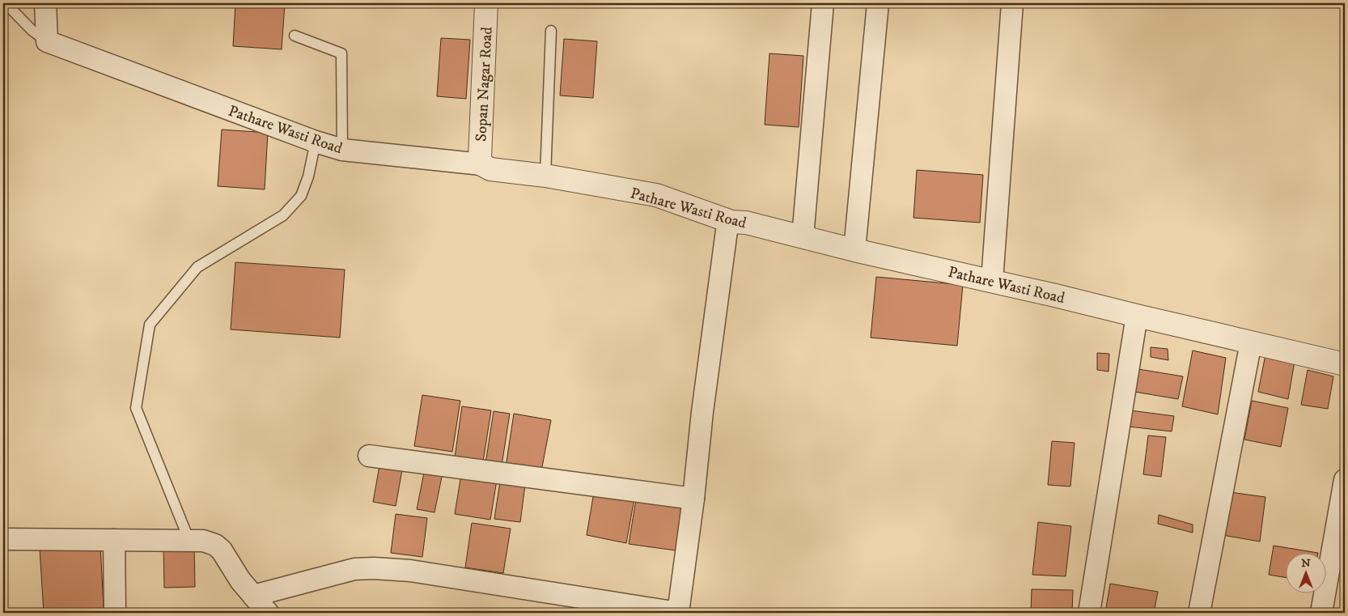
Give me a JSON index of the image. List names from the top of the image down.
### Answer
{
  "streets": {
    "street": ["Sopan Nagar Road", "Pathare Wasti Road"]
  },
  "crossings": [
    ["Sopan Nagar Road", "Pathare Wasti Road"]
  ],
  "north": "top"
}
